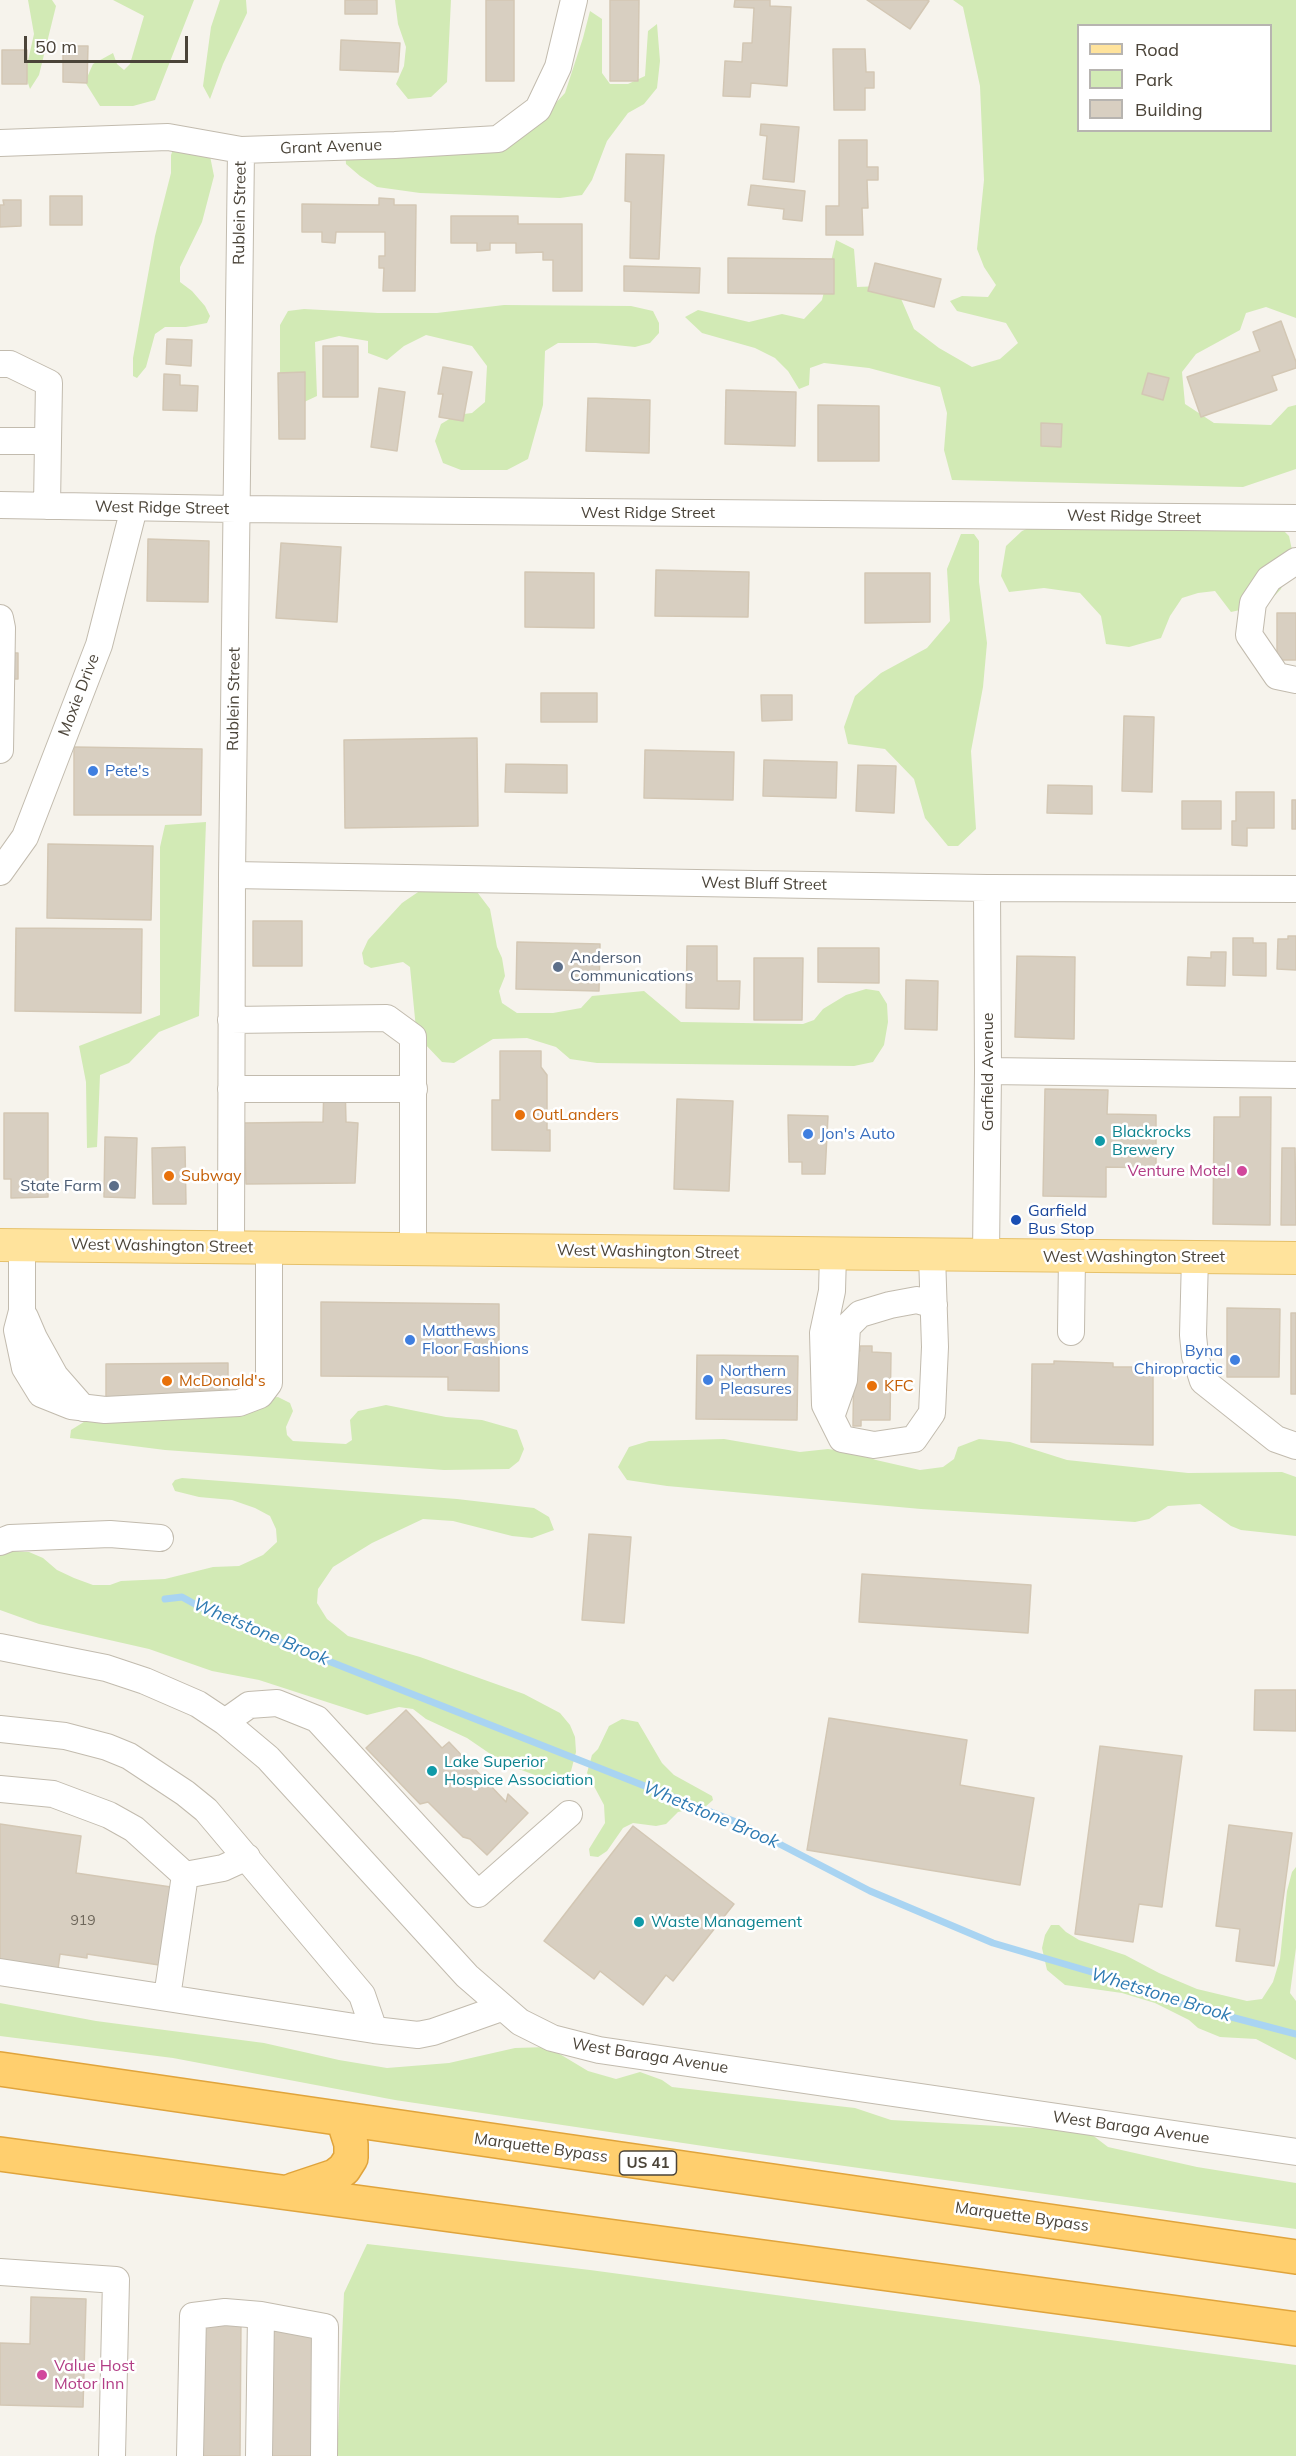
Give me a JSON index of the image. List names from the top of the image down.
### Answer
{
  "streets": {
    "highway": ["Marquette Bypass", "US 41"],
    "main road": ["West Washington Street"],
    "street": [
      "Grant Avenue",
      "Rublein Street",
      "West Ridge Street",
      "Moxie Drive",
      "West Bluff Street",
      "Garfield Avenue",
      "West Baraga Avenue"
    ]
  },
  "crossings": [
    ["Grant Avenue", "Rublein Street"],
    ["Rublein Street", "West Ridge Street"],
    ["Rublein Street", "West Bluff Street"],
    ["Rublein Street", "West Washington Street"],
    ["West Ridge Street", "Moxie Drive"],
    ["West Bluff Street", "Garfield Avenue"],
    ["Garfield Avenue", "West Washington Street"]
  ],
  "water": ["Whetstone Brook"],
  "places": [
    "Pete's",
    "Anderson Communications",
    "OutLanders",
    "Jon's Auto",
    "Blackrocks Brewery",
    "Venture Motel",
    "Subway",
    "State Farm",
    "Garfield Bus Stop",
    "Matthews Floor Fashions",
    "Byna Chiropractic",
    "Northern Pleasures",
    "McDonald's",
    "KFC",
    "Lake Superior Hospice Association",
    "Waste Management",
    "Value Host Motor Inn"
  ],
  "house_numbers": ["919"],
  "legend": ["Road", "Park", "Building"],
  "scale_bar": "50 m"
}
